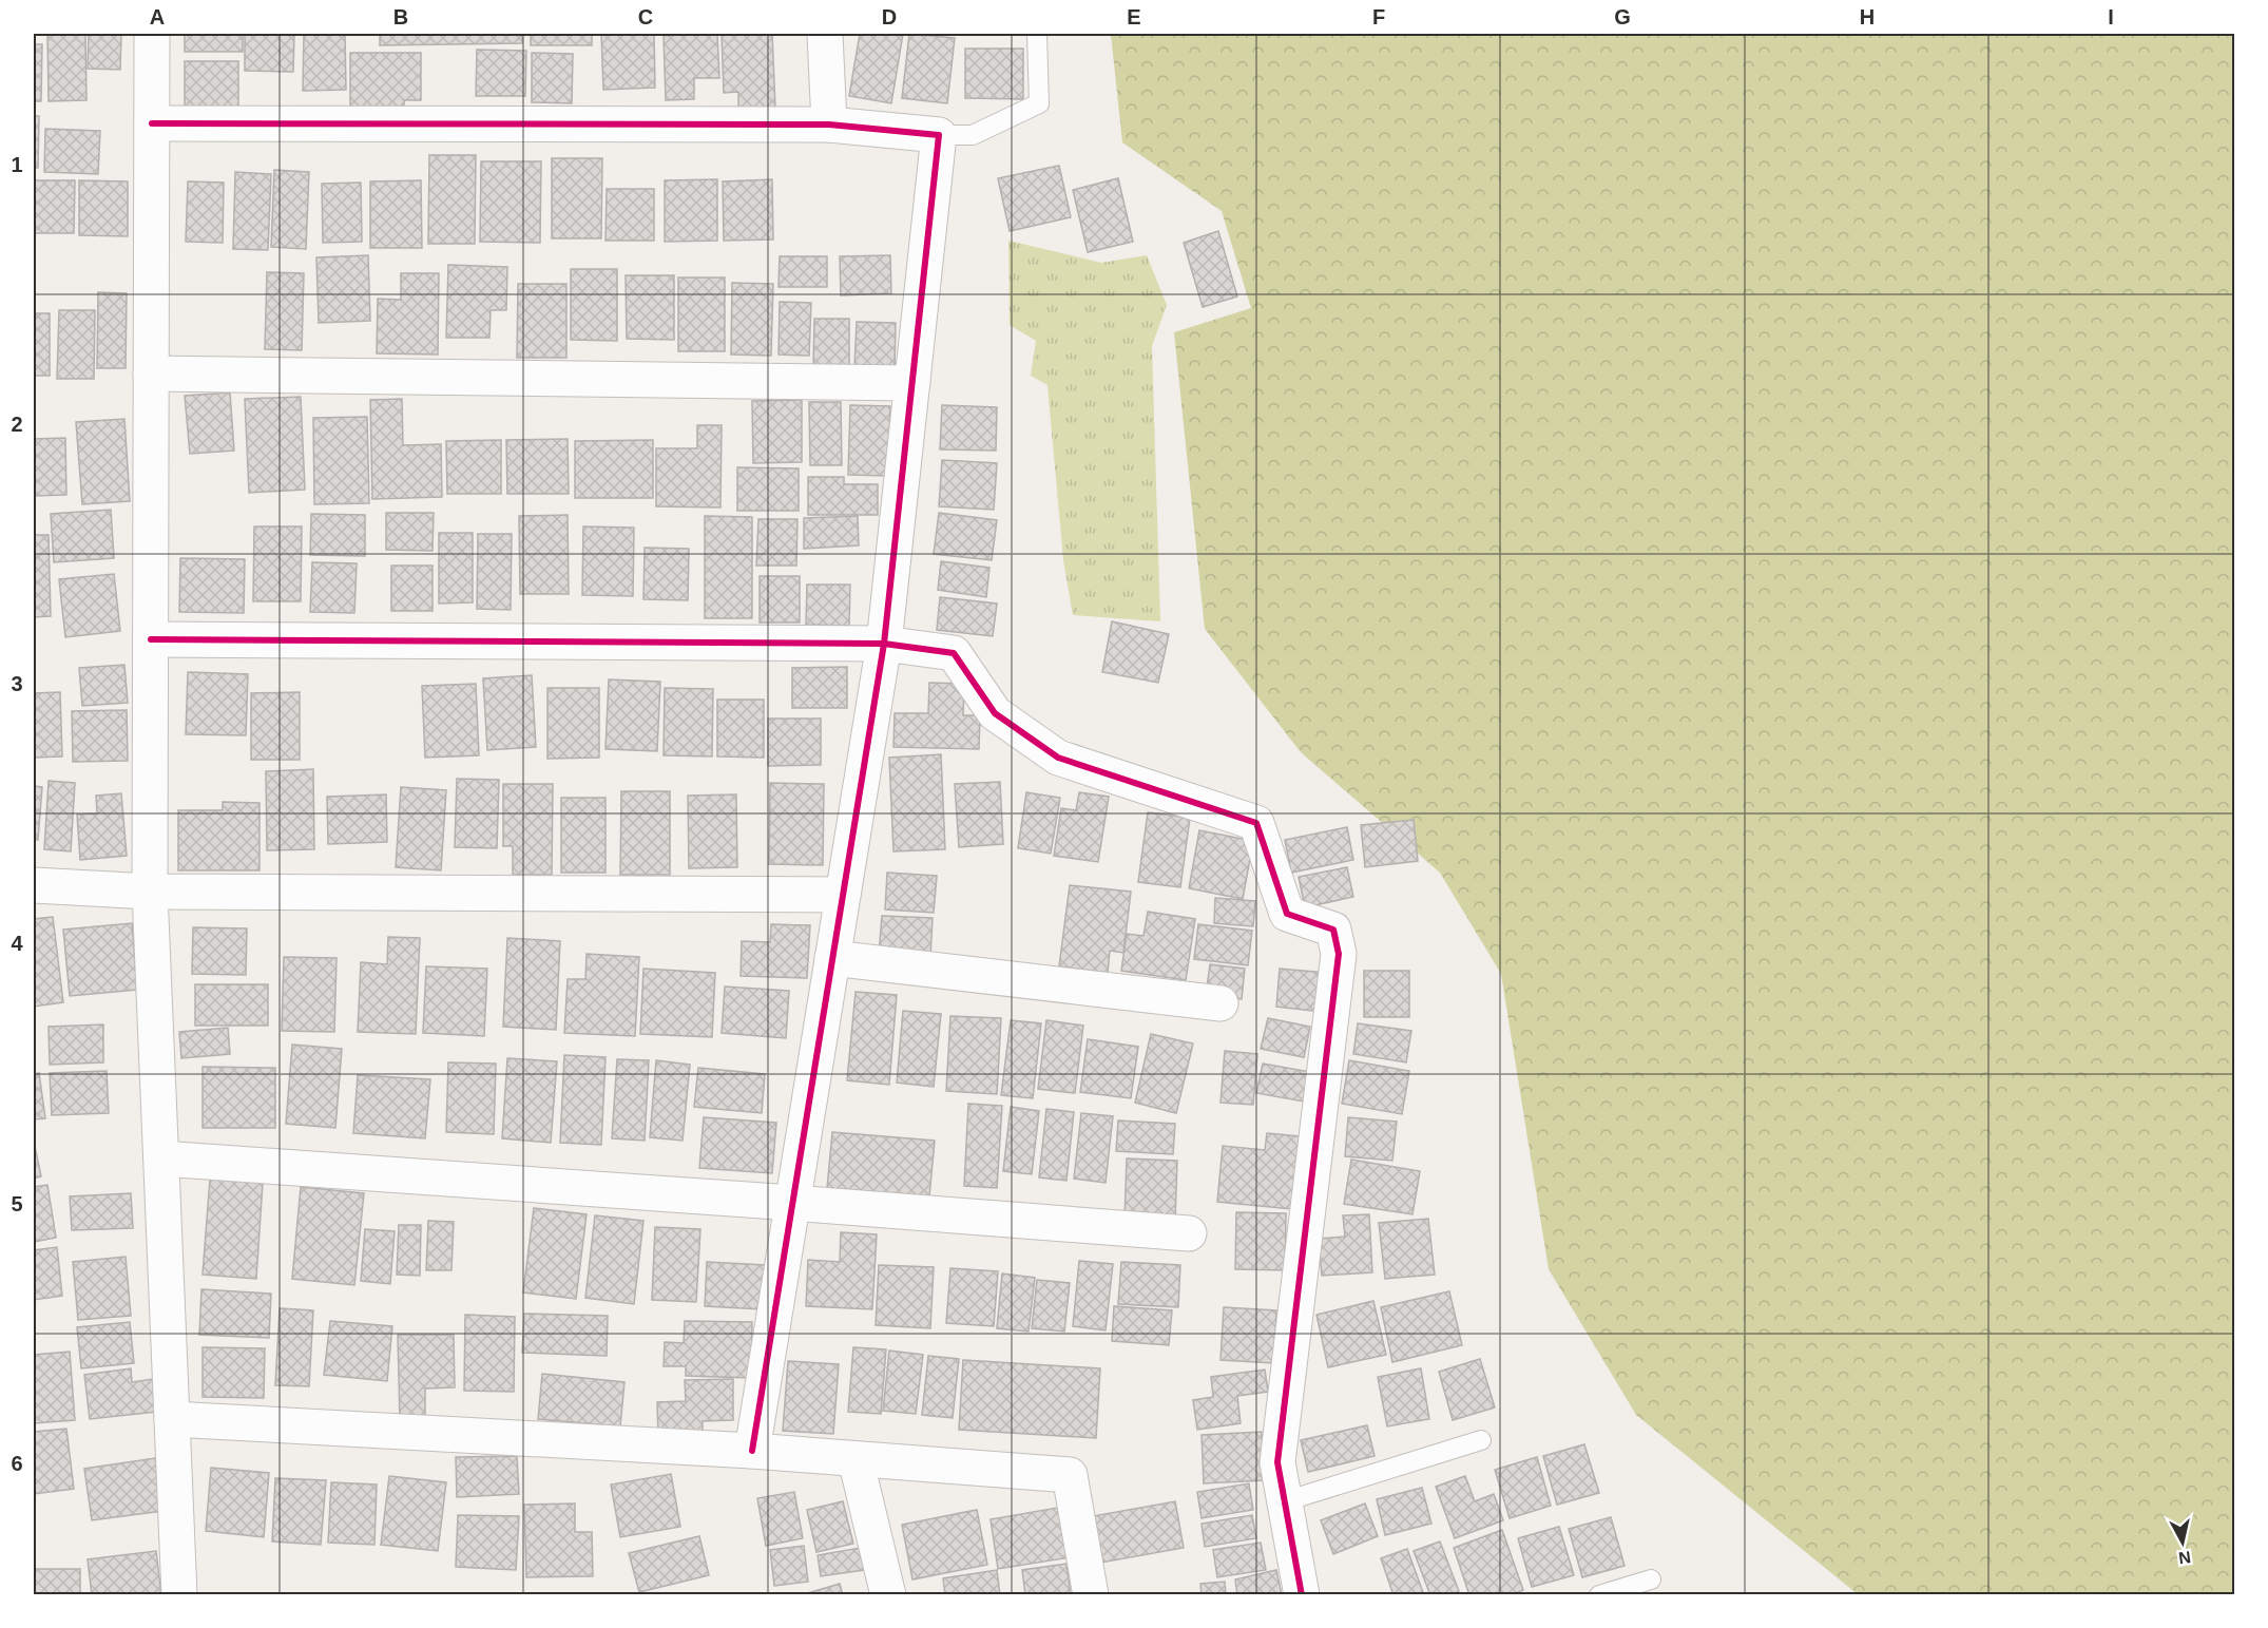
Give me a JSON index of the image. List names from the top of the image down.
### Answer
{
  "north": "bottom",
  "grid": {
    "columns": [
      "A",
      "B",
      "C",
      "D",
      "E",
      "F",
      "G",
      "H",
      "I"
    ],
    "rows": [
      "1",
      "2",
      "3",
      "4",
      "5",
      "6"
    ]
  }
}
